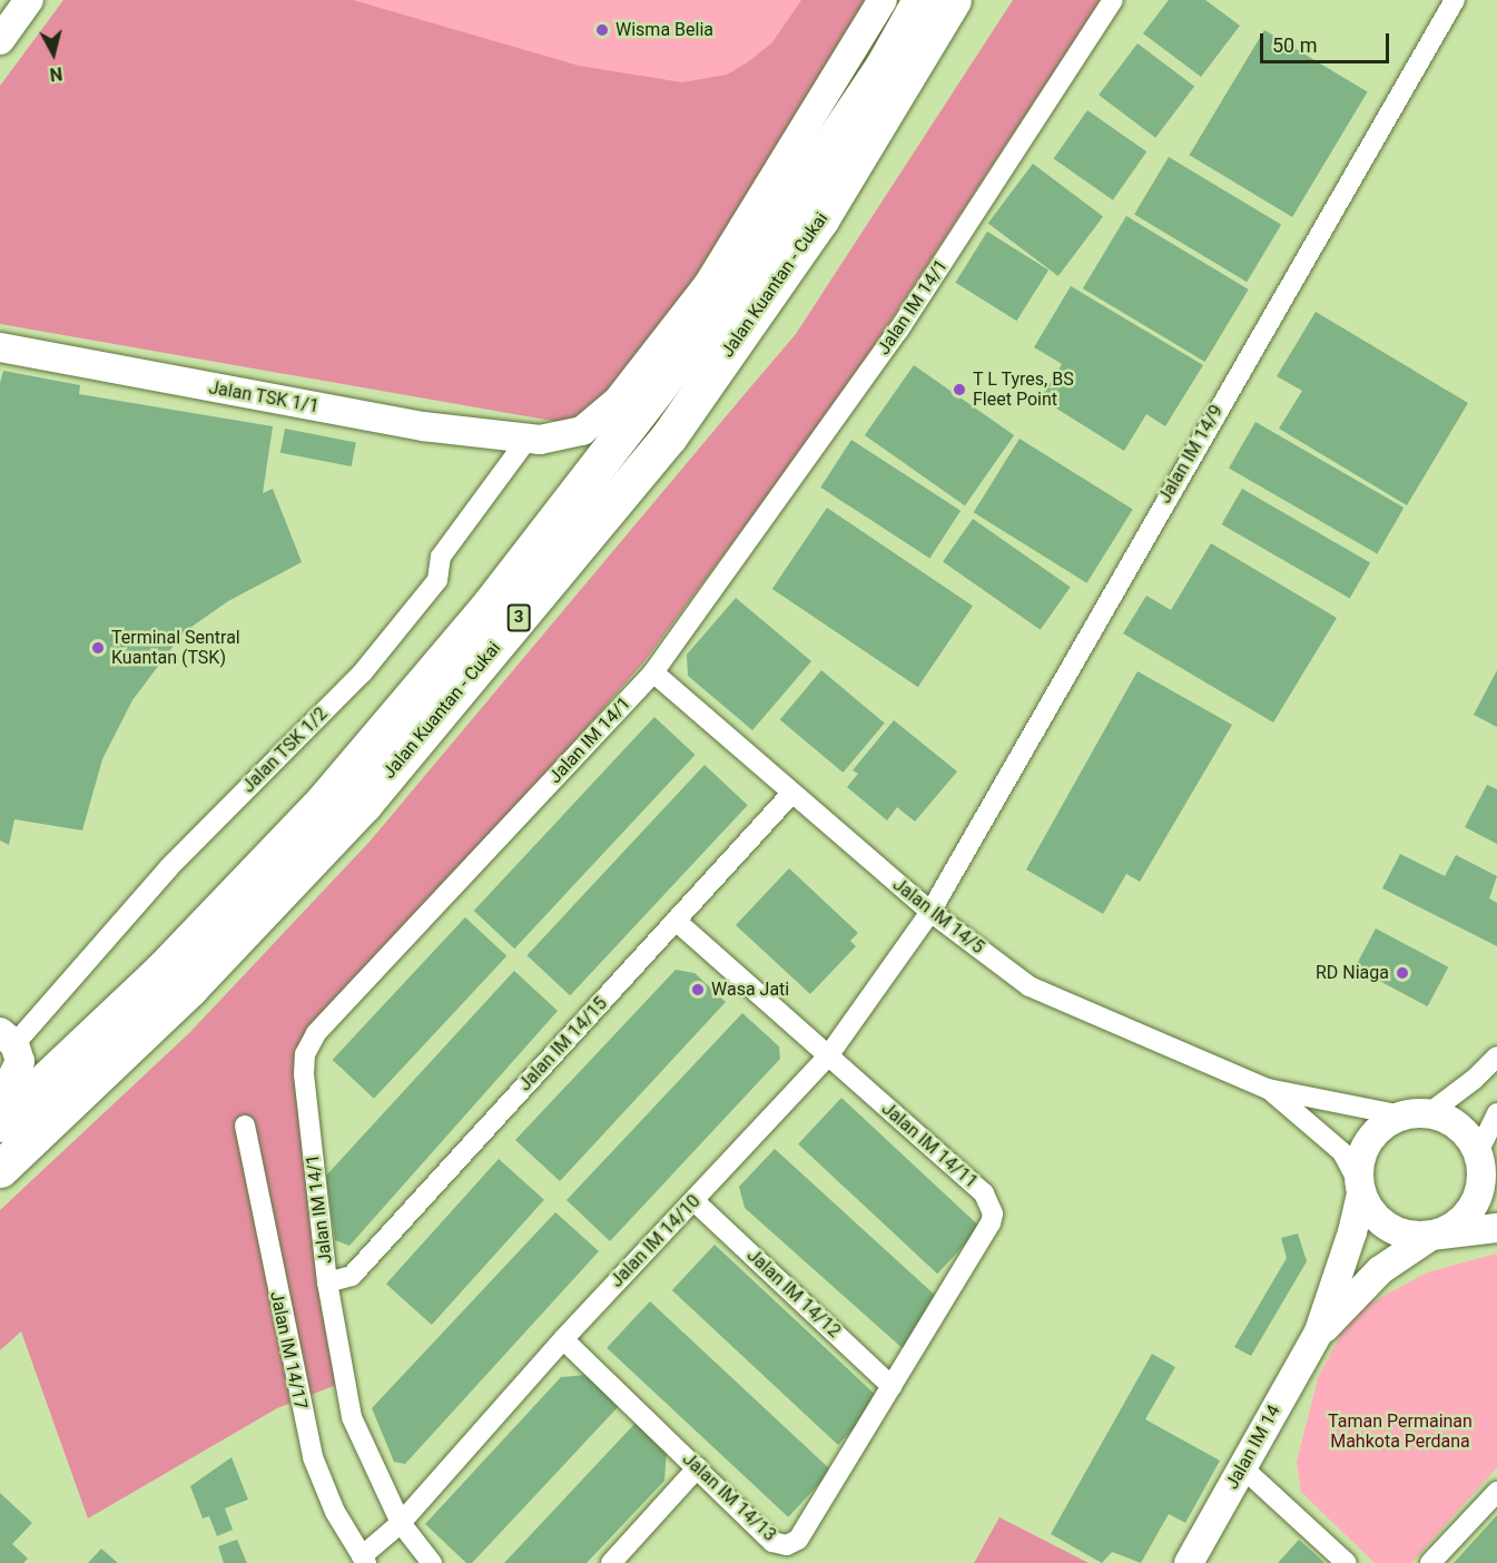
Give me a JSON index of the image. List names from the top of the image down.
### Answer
{
  "streets": {
    "highway": ["Jalan Kuantan - Cukai", "3"],
    "street": [
      "Jalan IM 14/1",
      "Jalan TSK 1/1",
      "Jalan IM 14/9",
      "Jalan TSK 1/2",
      "Jalan IM 14/5",
      "Jalan IM 14/15",
      "Jalan IM 14/11",
      "Jalan IM 14/10",
      "Jalan IM 14/12",
      "Jalan IM 14/17",
      "Jalan IM 14",
      "Jalan IM 14/13"
    ]
  },
  "crossings": [
    ["Jalan IM 14/1", "Jalan IM 14/5"],
    ["Jalan IM 14/1", "Jalan IM 14/15"],
    ["Jalan IM 14/1", "Jalan IM 14/10"],
    ["Jalan TSK 1/1", "Jalan TSK 1/2"],
    ["Jalan IM 14/9", "Jalan IM 14/5"],
    ["Jalan IM 14/9", "Jalan IM 14/10"],
    ["Jalan IM 14/5", "Jalan IM 14/15"],
    ["Jalan IM 14/5", "Jalan IM 14/10"],
    ["Jalan IM 14/11", "Jalan IM 14/10"],
    ["Jalan IM 14/11", "Jalan IM 14/12"],
    ["Jalan IM 14/11", "Jalan IM 14/13"],
    ["Jalan IM 14/10", "Jalan IM 14/12"],
    ["Jalan IM 14/10", "Jalan IM 14/17"],
    ["Jalan IM 14/10", "Jalan IM 14/13"],
    ["Jalan IM 14/12", "Jalan IM 14/13"]
  ],
  "parks": ["Taman Permainan Mahkota Perdana"],
  "places": [
    "Wisma Belia",
    "T L Tyres, BS Fleet Point",
    "Terminal Sentral Kuantan (TSK)",
    "RD Niaga",
    "Wasa Jati"
  ],
  "scale_bar": "50 m",
  "north": "bottom"
}
